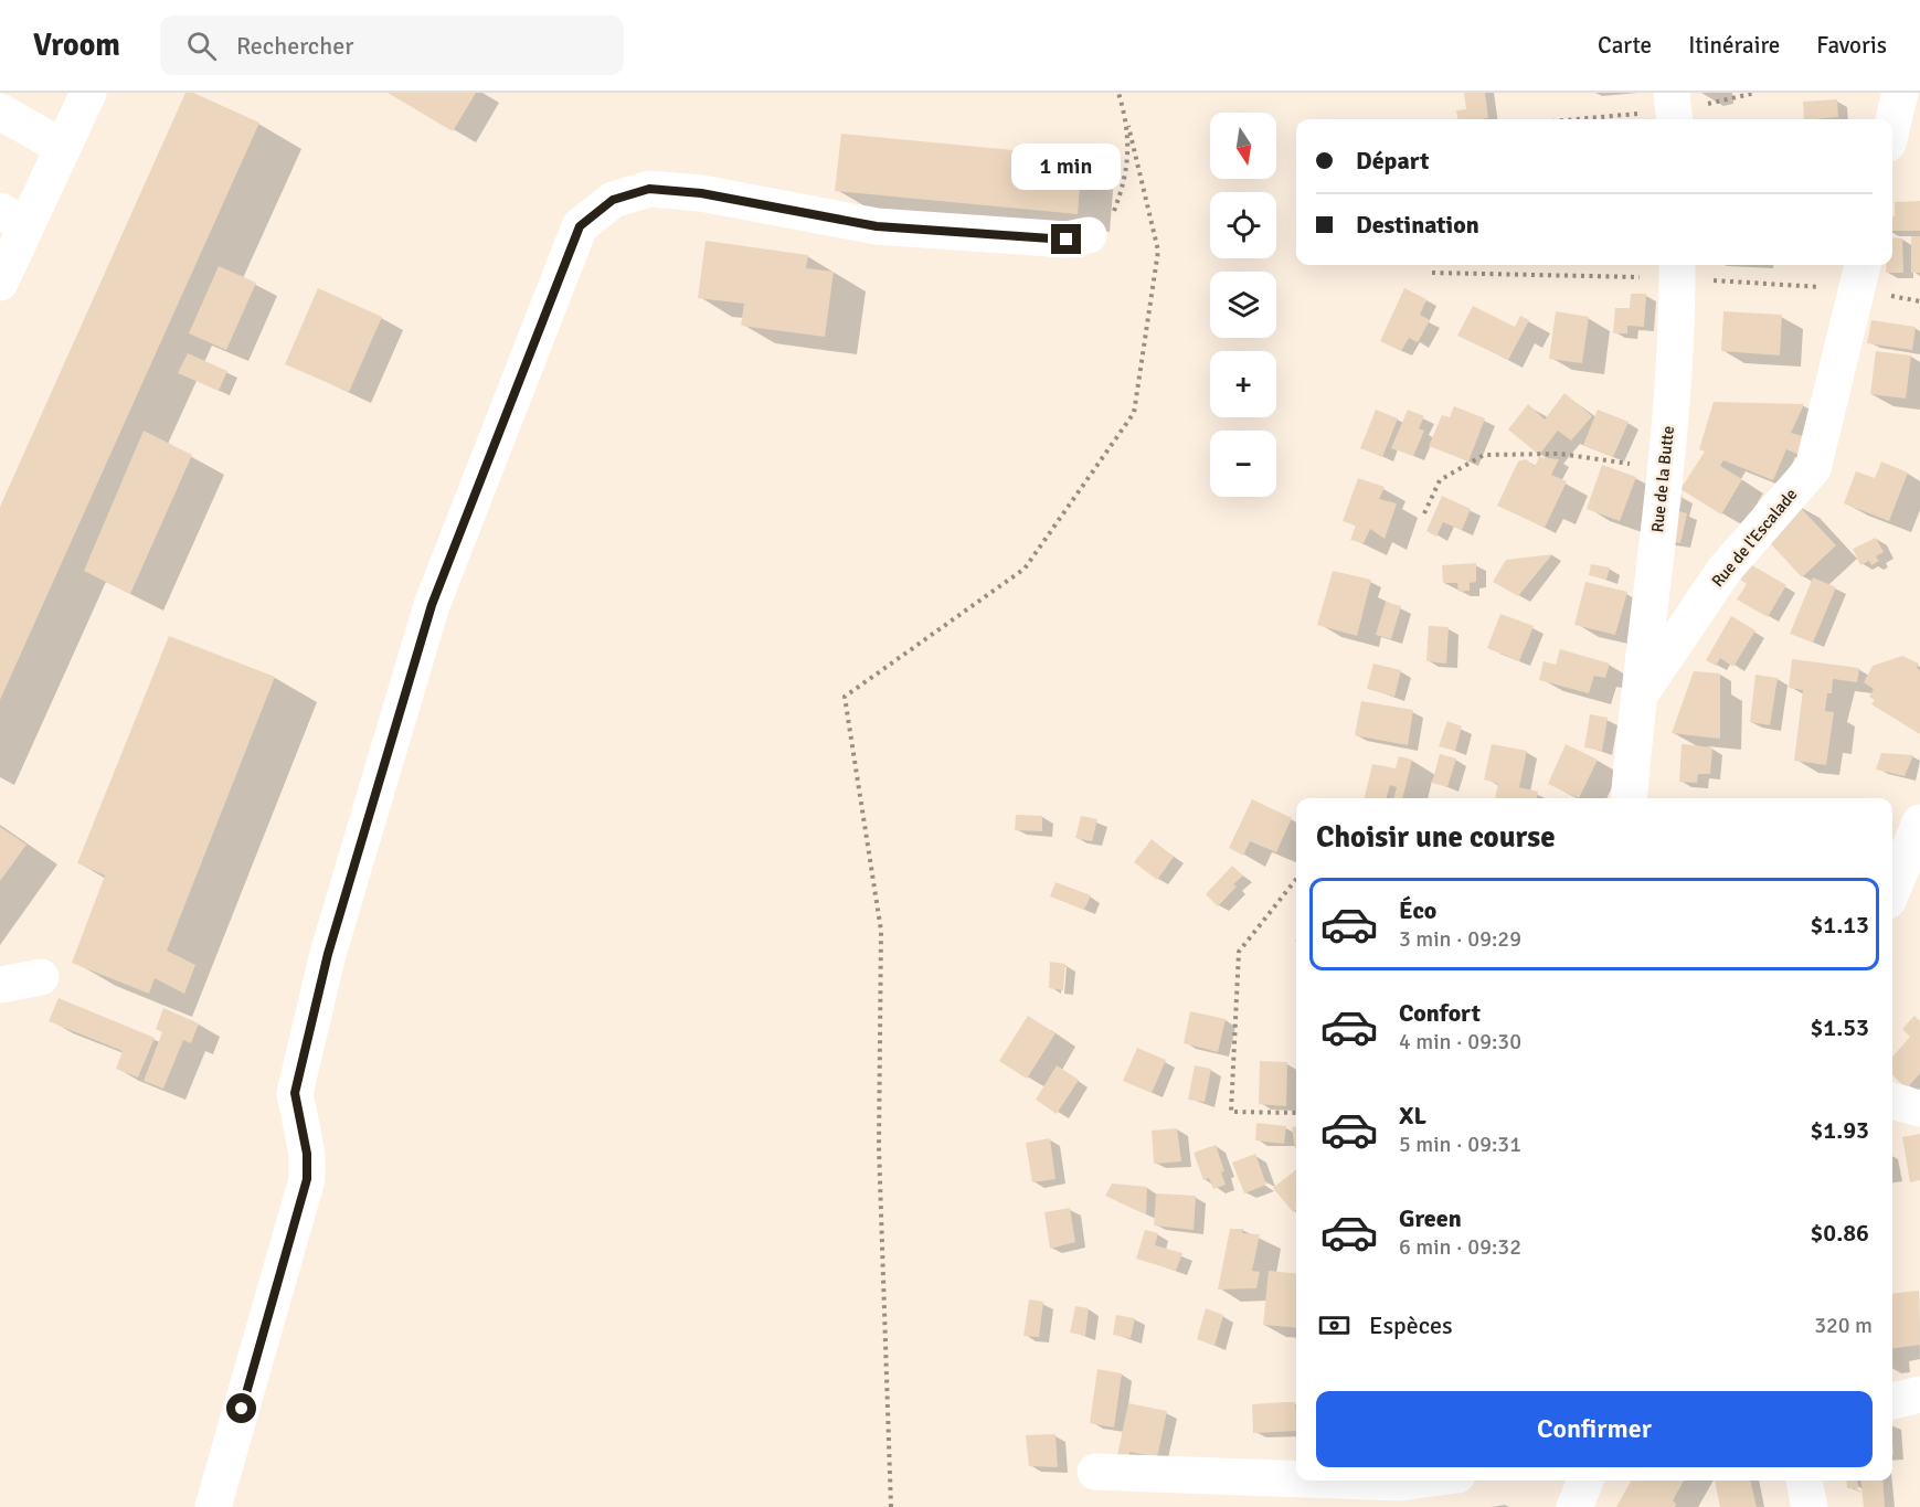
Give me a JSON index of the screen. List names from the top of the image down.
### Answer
{
  "streets": {
    "street": ["Rue de la Butte", "Rue de l'Escalade"]
  },
  "crossings": [
    ["Rue de la Butte", "Rue de l'Escalade"]
  ],
  "north": "bottom",
  "page": {
    "header": "Vroom",
    "search": "Rechercher",
    "nav": ["Carte", "Itinéraire", "Favoris"],
    "map_buttons": ["+", "−"],
    "banner": ["Départ", "Destination"],
    "bubble": "1 min",
    "heading": "Choisir une course",
    "list": [
      {
        "name": "Éco",
        "note": "3 min · 09:29",
        "value": "$1.13"
      },
      {
        "name": "Confort",
        "note": "4 min · 09:30",
        "value": "$1.53"
      },
      {
        "name": "XL",
        "note": "5 min · 09:31",
        "value": "$1.93"
      },
      {
        "name": "Green",
        "note": "6 min · 09:32",
        "value": "$0.86"
      }
    ],
    "pay": ["Espèces", "320 m"],
    "buttons": "Confirmer"
  }
}
